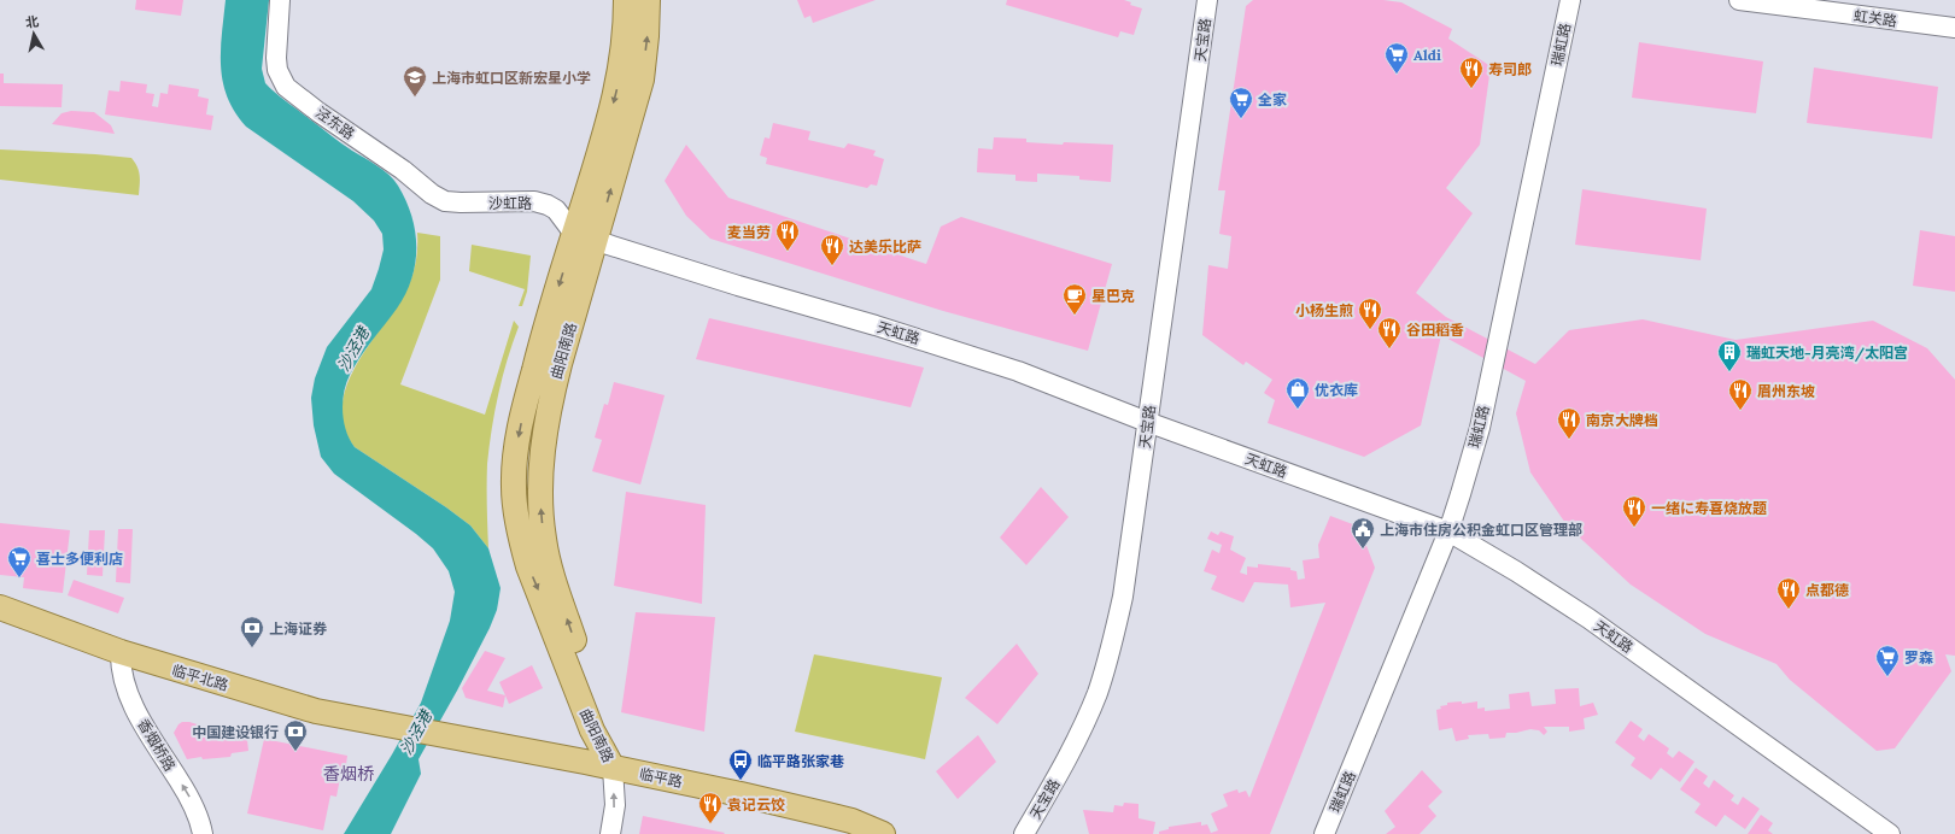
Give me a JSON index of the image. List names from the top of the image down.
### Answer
{
  "streets": {
    "main road": ["曲阳南路", "临平北路", "临平路"],
    "street": [
      "虹关路",
      "天宝路",
      "瑞虹路",
      "泾东路",
      "沙虹路",
      "天虹路",
      "香烟桥路"
    ]
  },
  "crossings": [
    ["天宝路", "天虹路"],
    ["瑞虹路", "天虹路"],
    ["泾东路", "沙虹路"],
    ["沙虹路", "天虹路"],
    ["沙虹路", "曲阳南路"],
    ["天虹路", "曲阳南路"],
    ["曲阳南路", "临平路"],
    ["临平北路", "香烟桥路"],
    ["临平北路", "临平路"]
  ],
  "one_way": ["香烟桥路"],
  "districts": ["香烟桥"],
  "water": ["沙泾港"],
  "places": {
    "supermarket": [
      "Aldi",
      "全家",
      "喜士多便利店",
      "罗森"
    ],
    "restaurant": [
      "寿司郎",
      "麦当劳",
      "达美乐比萨",
      "小杨生煎",
      "谷田稻香",
      "眉州东坡",
      "南京大牌档",
      "一绪に寿喜烧放题",
      "点都德",
      "袁记云饺"
    ],
    "school or university": ["上海市虹口区新宏星小学"],
    "cafe": ["星巴克"],
    "building": ["瑞虹天地-月亮湾/太阳宫"],
    "shop": ["优衣库"],
    "public building": ["上海市住房公积金虹口区管理部"],
    "bank": ["上海证券", "中国建设银行"],
    "bus stop": ["临平路张家巷"]
  },
  "north": "top"
}
